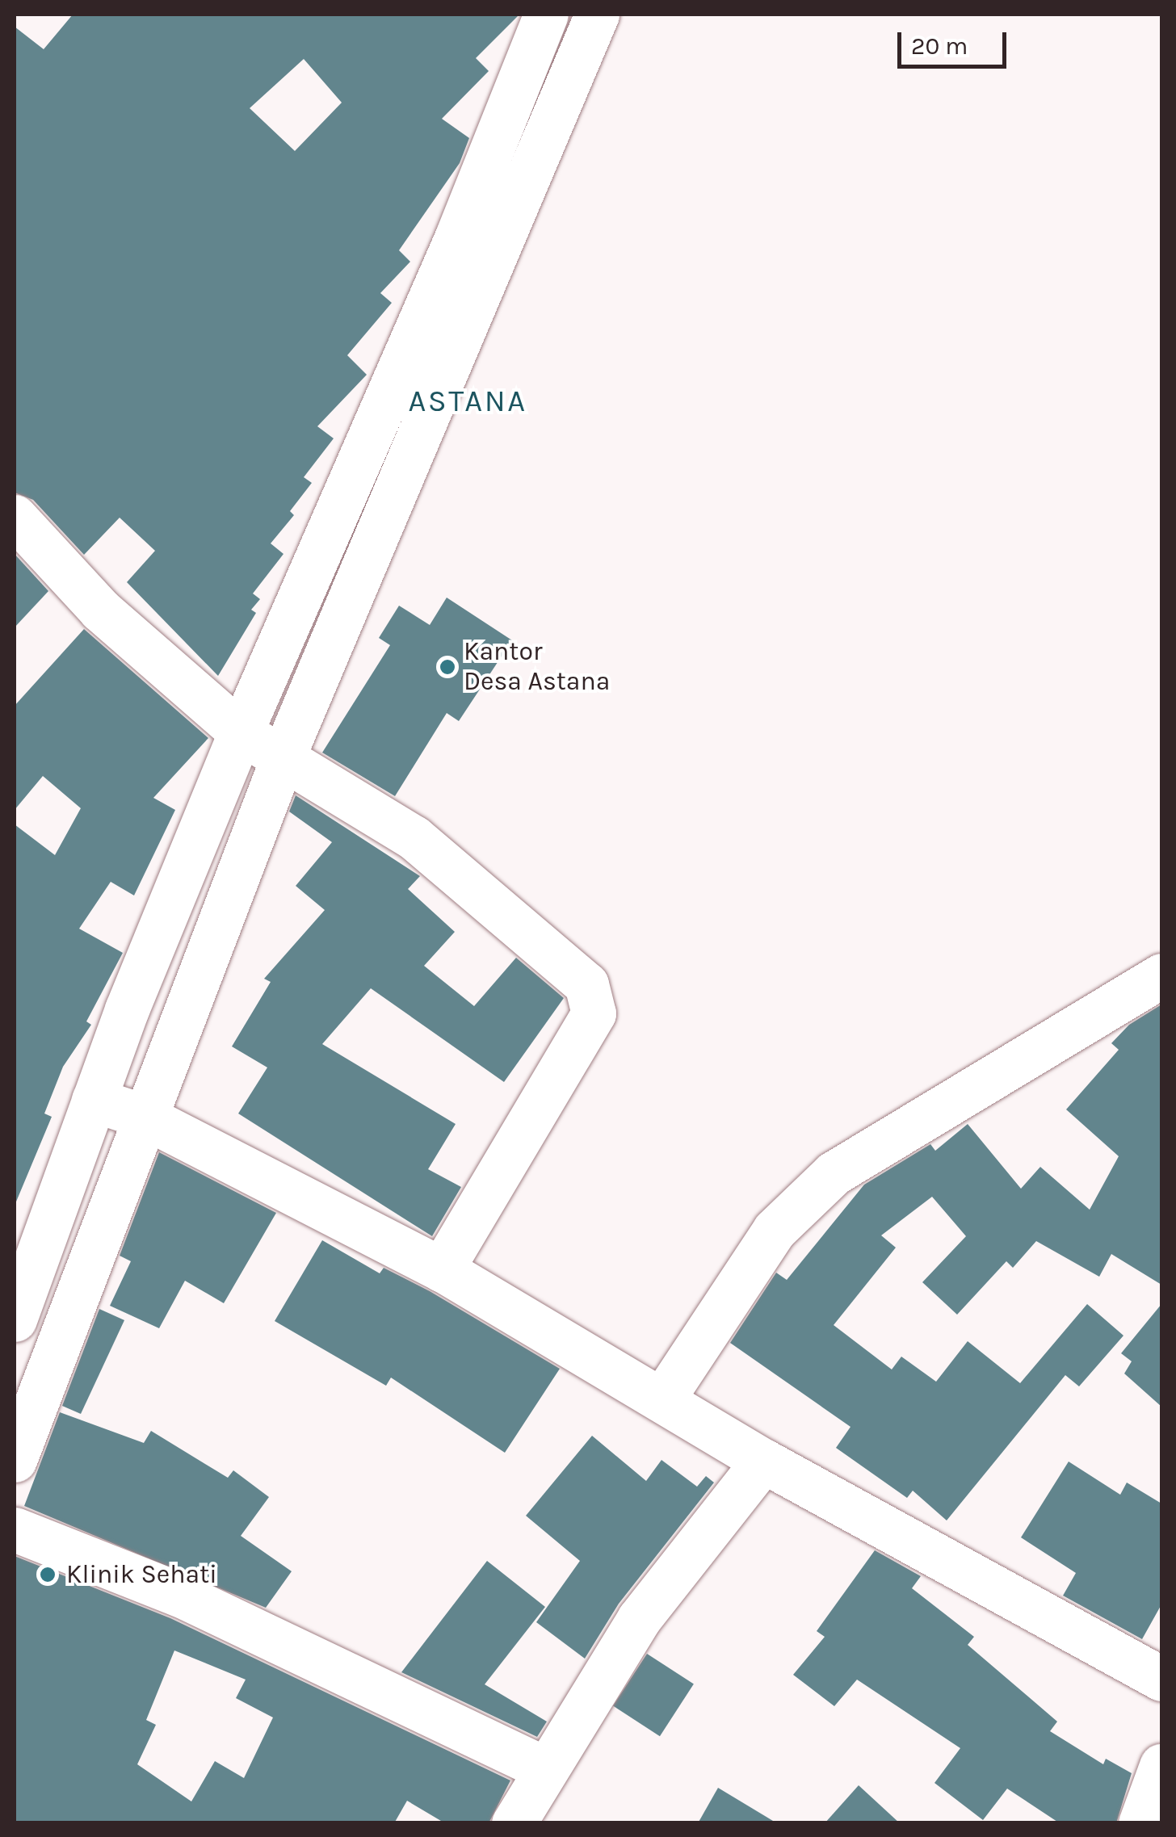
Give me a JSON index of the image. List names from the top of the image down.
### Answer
{
  "districts": ["ASTANA"],
  "places": ["Kantor Desa Astana", "Klinik Sehati"],
  "scale_bar": "20 m"
}
